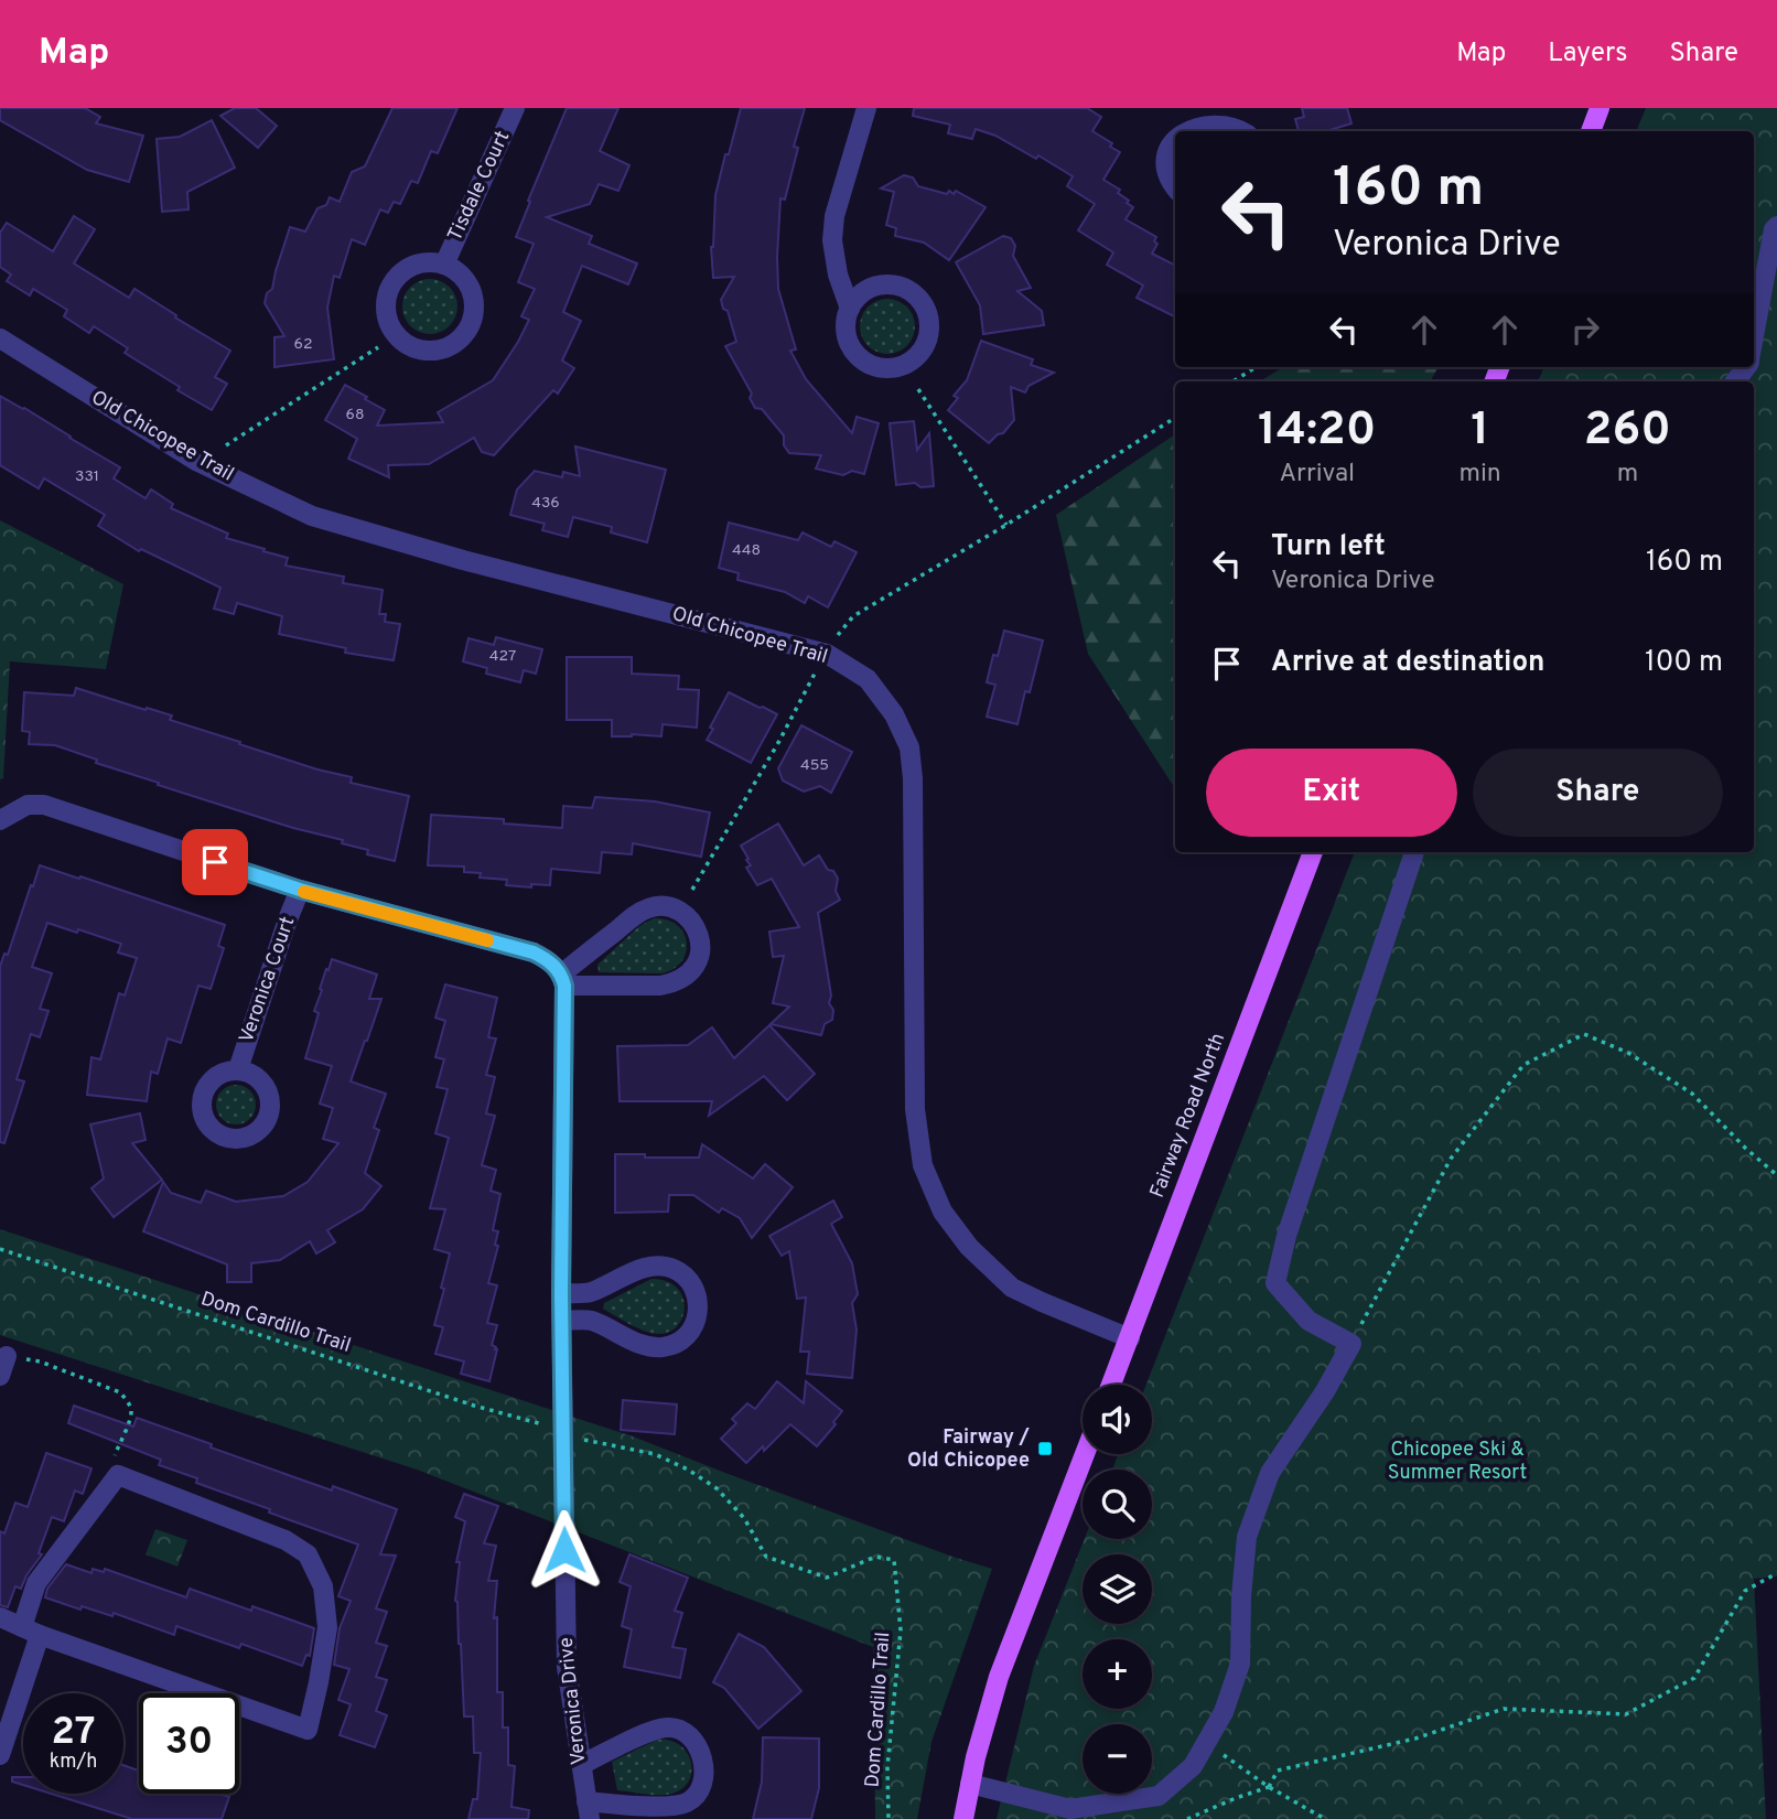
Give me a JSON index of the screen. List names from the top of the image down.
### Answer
{
  "streets": {
    "main road": ["Fairway Road North"],
    "street": [
      "Tisdale Court",
      "Old Chicopee Trail",
      "Veronica Court",
      "Veronica Drive"
    ],
    "path": ["Dom Cardillo Trail"]
  },
  "crossings": [
    ["Old Chicopee Trail", "Fairway Road North"]
  ],
  "parks": ["Chicopee Ski & Summer Resort"],
  "places": {
    "transit": ["Fairway / Old Chicopee"]
  },
  "house_numbers": [
    "62",
    "68",
    "331",
    "436",
    "448",
    "427",
    "455"
  ],
  "page": {
    "header": "Map",
    "nav": ["Map", "Layers", "Share"],
    "turn": ["160 m", "Veronica Drive"],
    "eta": [
      "14:20",
      "Arrival",
      "1",
      "min",
      "260",
      "m"
    ],
    "list": [
      {
        "name": "Turn left",
        "note": "Veronica Drive",
        "value": "160 m"
      },
      {
        "name": "Arrive at destination",
        "value": "100 m"
      }
    ],
    "buttons": ["Exit", "Share"],
    "map_buttons": ["+", "−"],
    "speed": "27 km/h",
    "limit": "30"
  }
}
